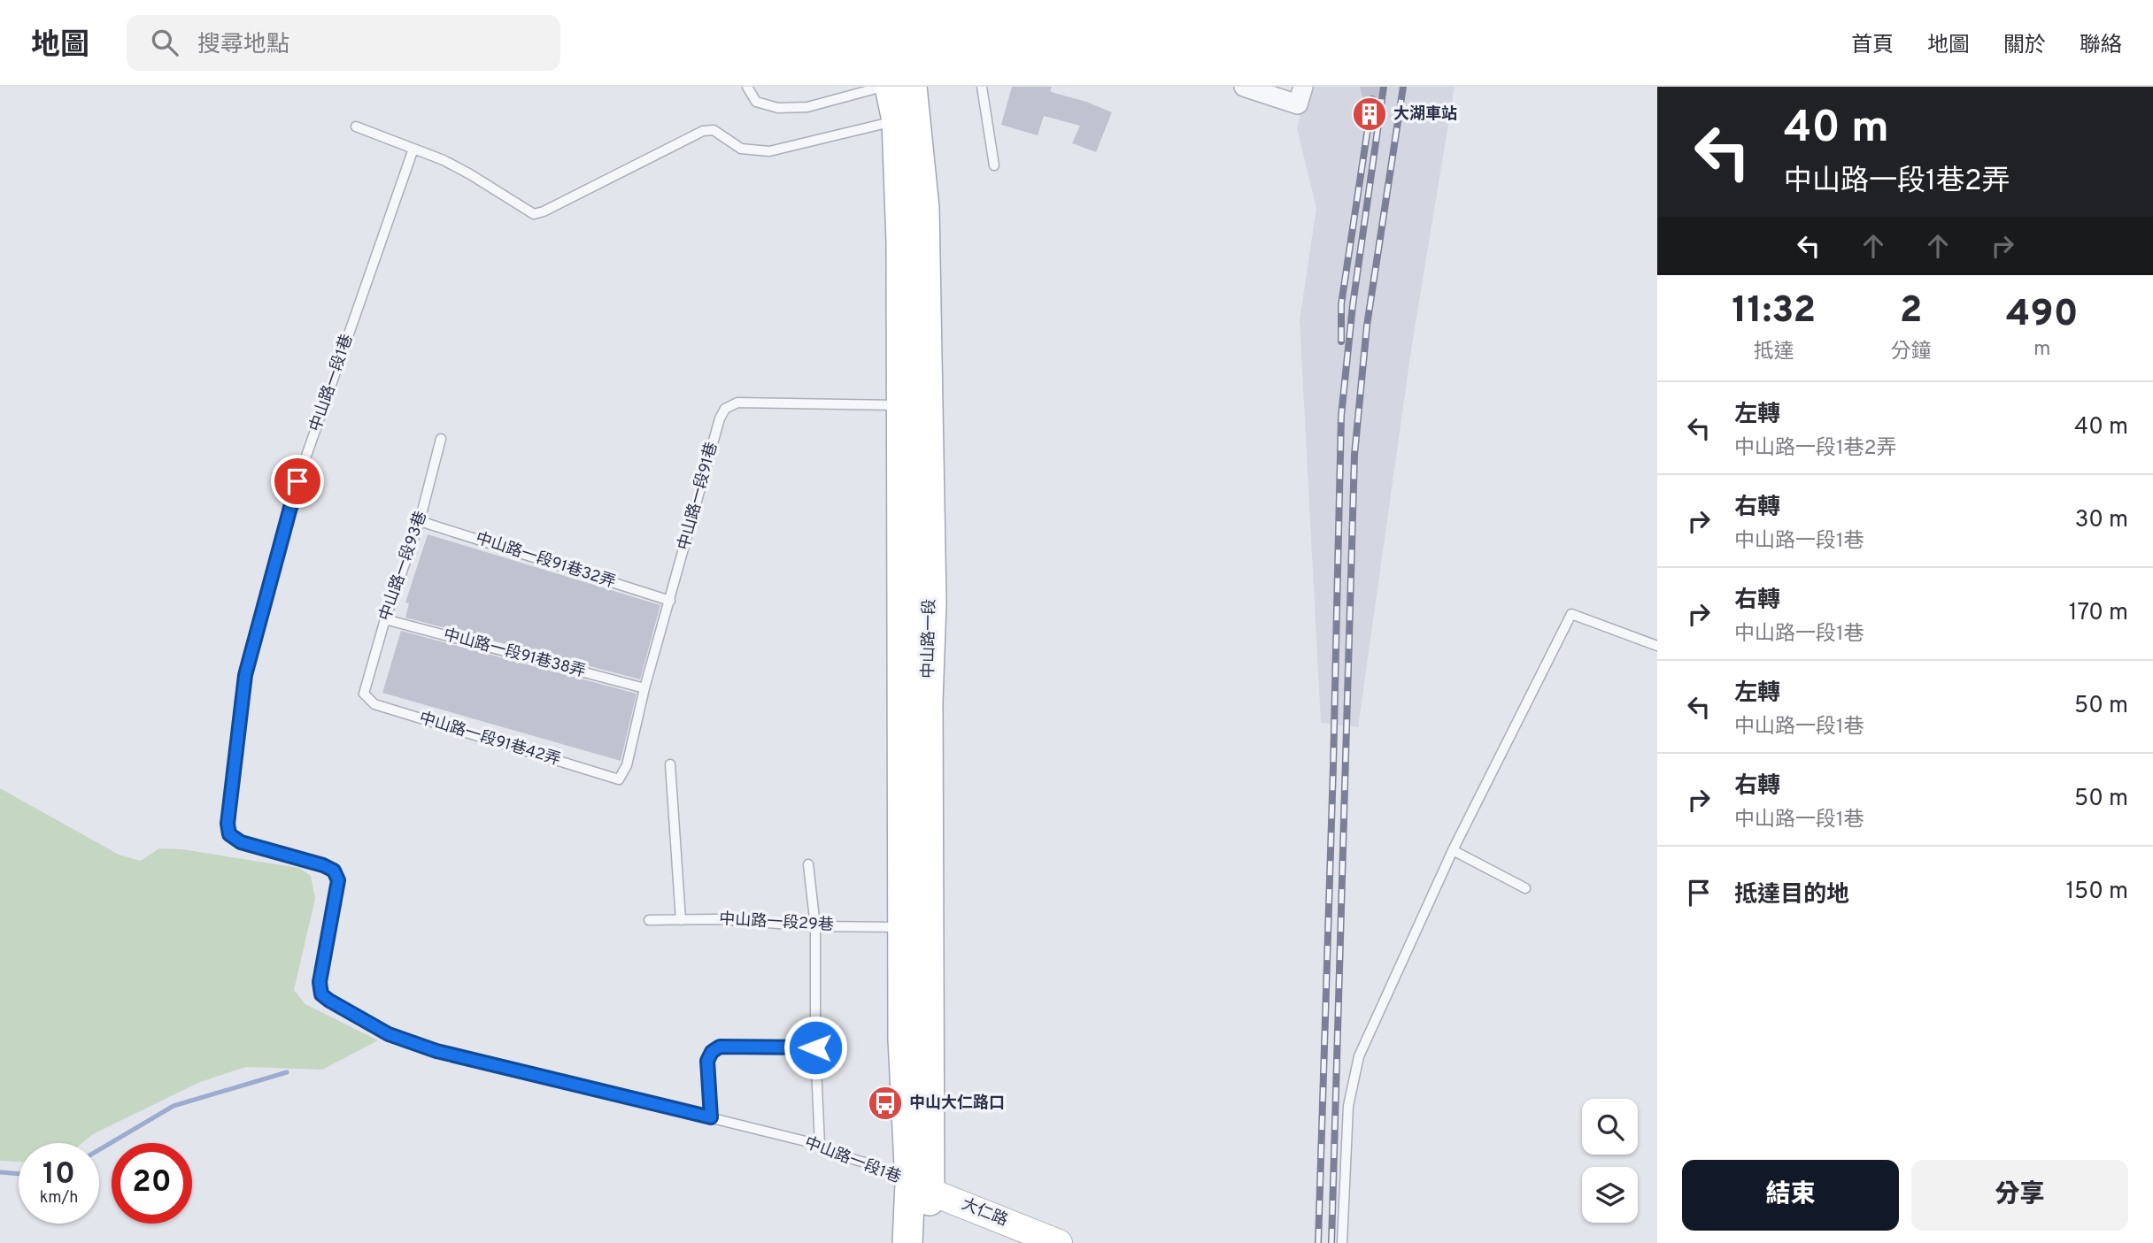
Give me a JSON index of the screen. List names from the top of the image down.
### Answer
{
  "streets": {
    "main road": ["中山路一段"],
    "street": ["大仁路"],
    "lane": [
      "中山路一段1巷",
      "中山路一段91巷",
      "中山路一段91巷32弄",
      "中山路一段93巷",
      "中山路一段91巷38弄",
      "中山路一段91巷42弄",
      "中山路一段29巷"
    ]
  },
  "crossings": [
    ["中山路一段1巷", "中山路一段"],
    ["中山路一段1巷", "大仁路"],
    ["中山路一段91巷", "中山路一段91巷32弄"],
    ["中山路一段91巷", "中山路一段"],
    ["中山路一段91巷", "中山路一段91巷38弄"],
    ["中山路一段91巷", "中山路一段91巷42弄"],
    ["中山路一段91巷32弄", "中山路一段93巷"],
    ["中山路一段93巷", "中山路一段91巷38弄"],
    ["中山路一段93巷", "中山路一段91巷42弄"],
    ["中山路一段", "中山路一段29巷"],
    ["中山路一段", "大仁路"]
  ],
  "places": {
    "building": ["大湖車站"],
    "bus stop": ["中山大仁路口"]
  },
  "page": {
    "header": "地圖",
    "search": "搜尋地點",
    "nav": [
      "首頁",
      "地圖",
      "關於",
      "聯絡"
    ],
    "turn": ["40 m", "中山路一段1巷2弄"],
    "eta": [
      "11:32",
      "抵達",
      "2",
      "分鐘",
      "490",
      "m"
    ],
    "list": [
      {
        "name": "左轉",
        "note": "中山路一段1巷2弄",
        "value": "40 m"
      },
      {
        "name": "右轉",
        "note": "中山路一段1巷",
        "value": "30 m"
      },
      {
        "name": "右轉",
        "note": "中山路一段1巷",
        "value": "170 m"
      },
      {
        "name": "左轉",
        "note": "中山路一段1巷",
        "value": "50 m"
      },
      {
        "name": "右轉",
        "note": "中山路一段1巷",
        "value": "50 m"
      },
      {
        "name": "抵達目的地",
        "value": "150 m"
      }
    ],
    "speed": "10 km/h",
    "limit": "20",
    "buttons": ["結束", "分享"]
  }
}
